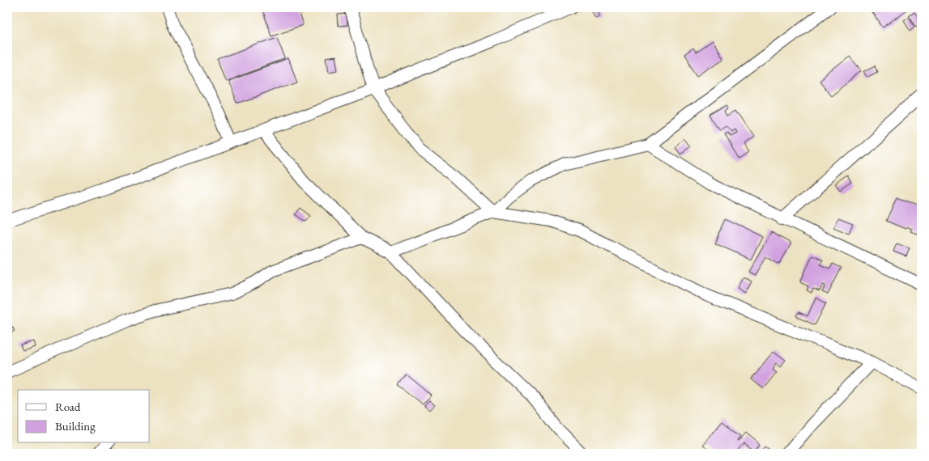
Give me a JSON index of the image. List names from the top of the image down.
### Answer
{
  "legend": ["Road", "Building"]
}
